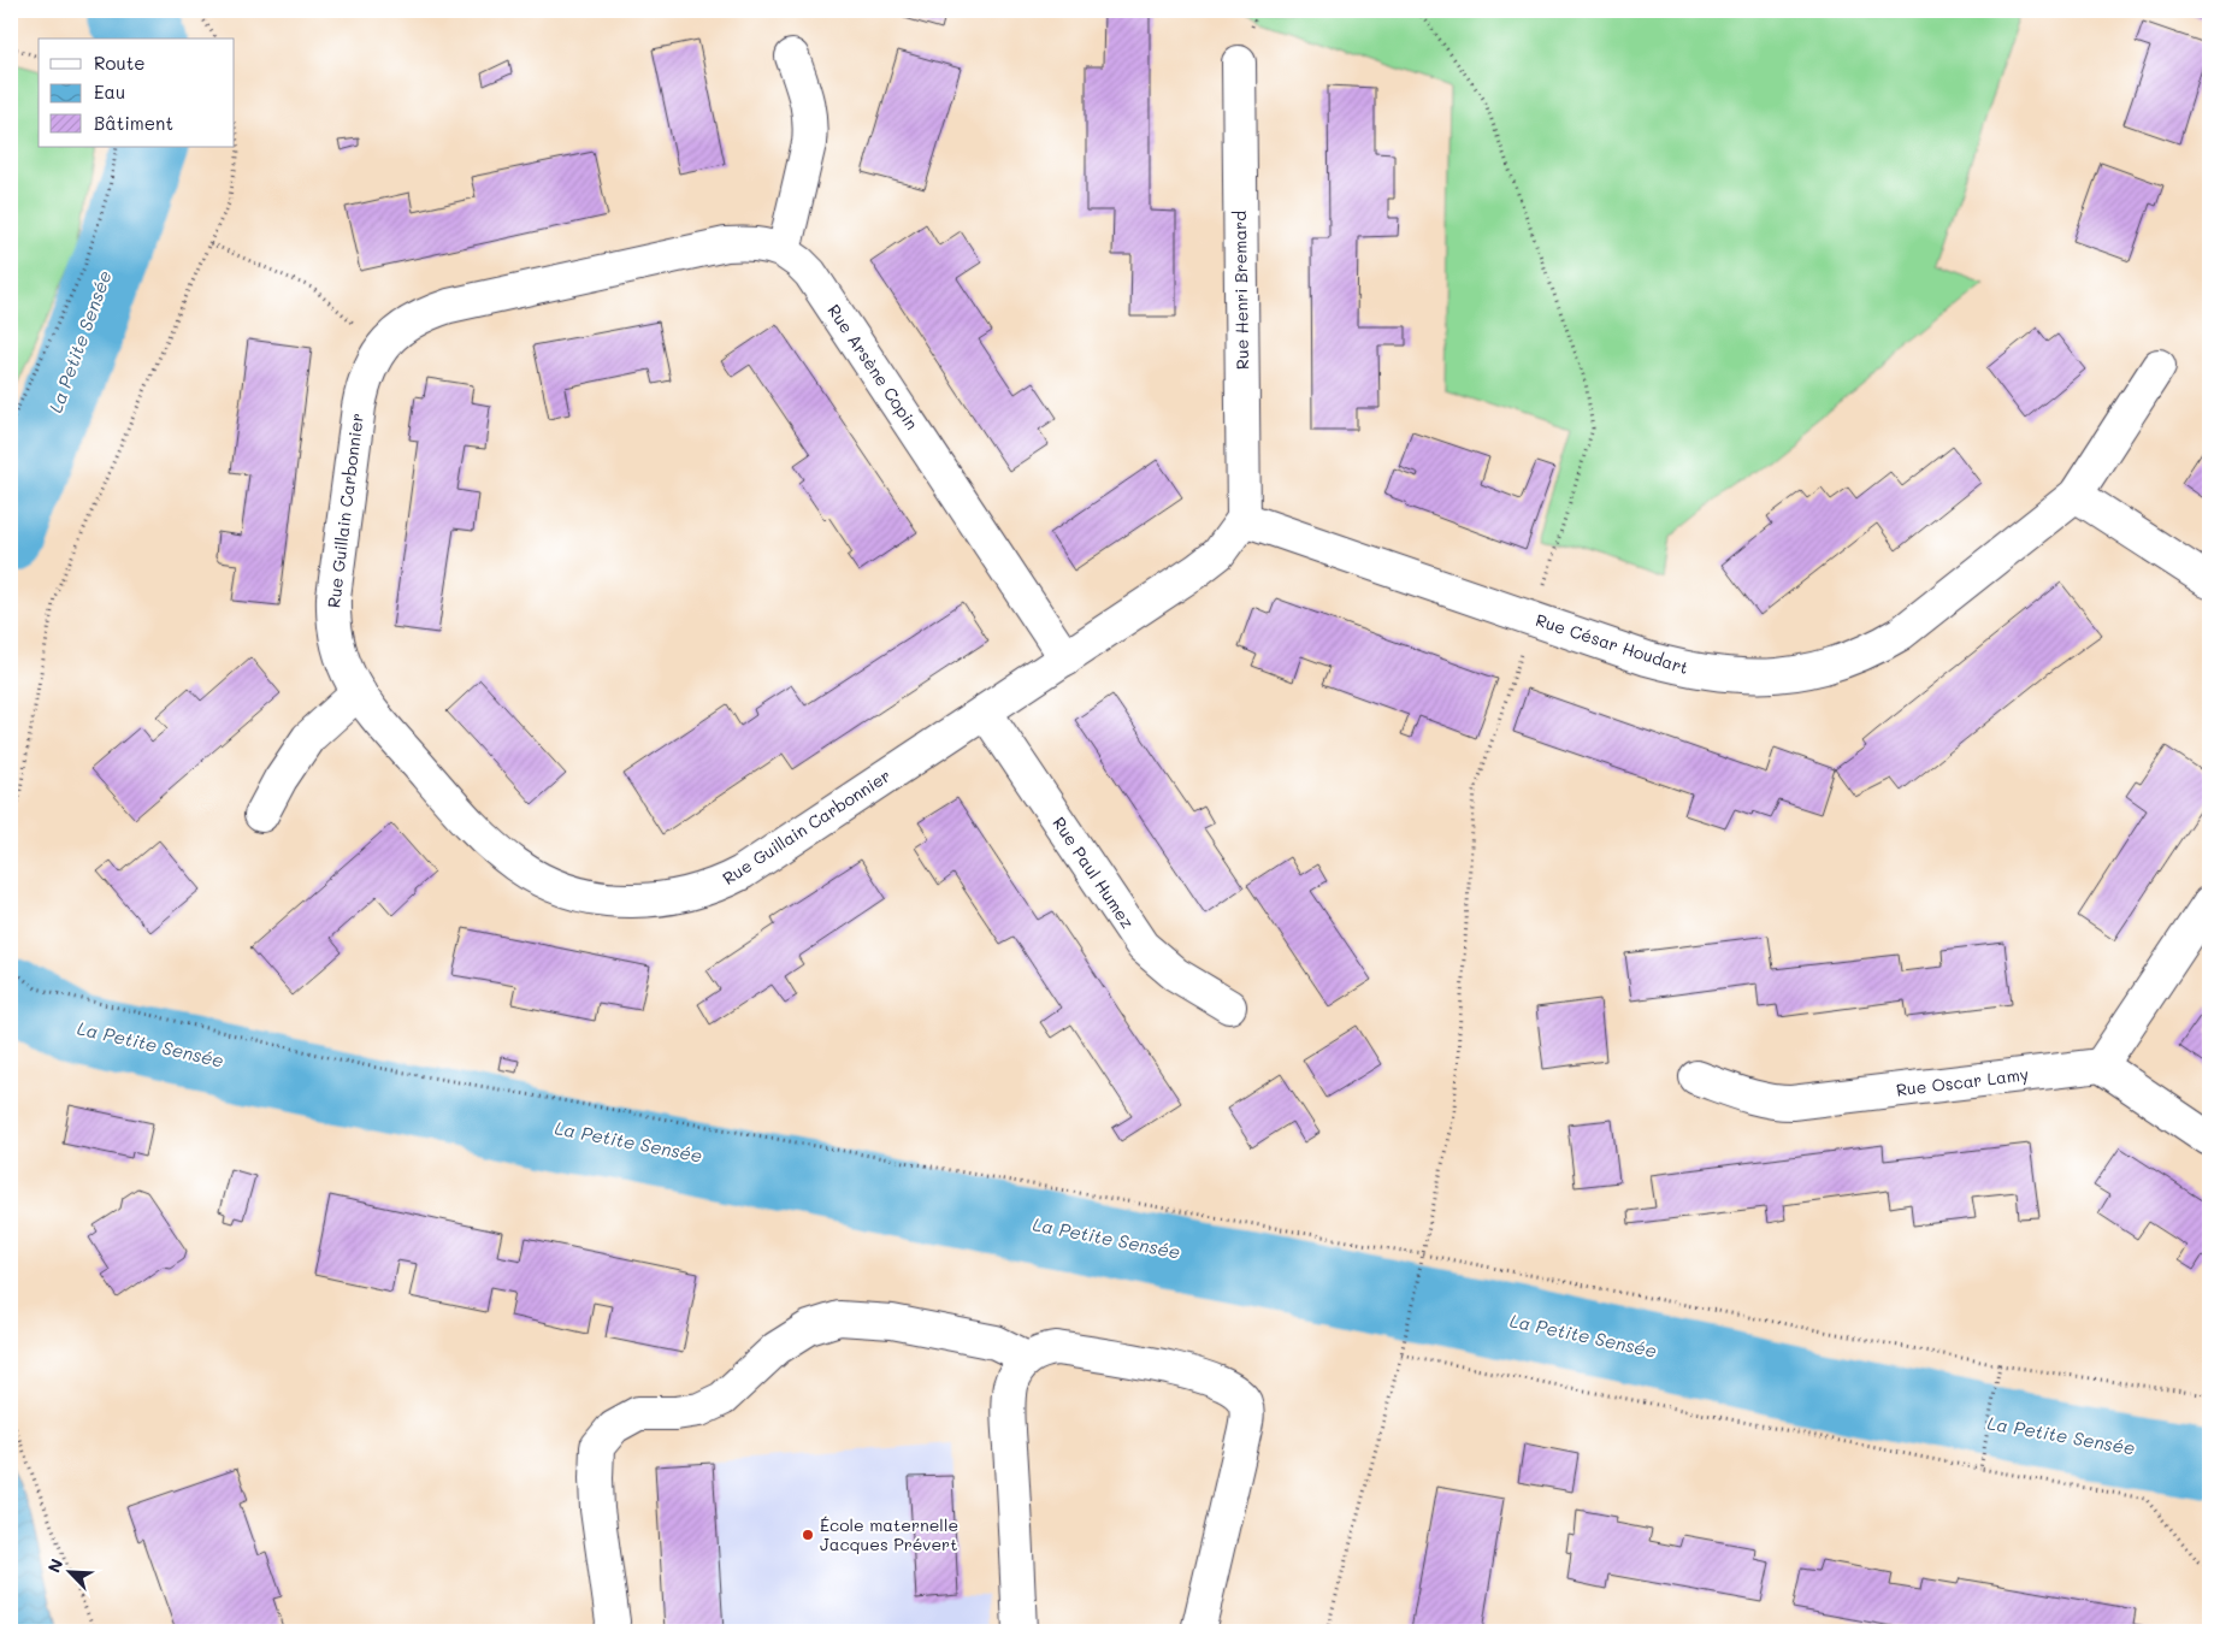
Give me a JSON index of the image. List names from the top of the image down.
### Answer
{
  "streets": {
    "street": [
      "Rue Henri Bremard",
      "Rue Arsène Copin",
      "Rue Guillain Carbonnier",
      "Rue César Houdart",
      "Rue Paul Humez",
      "Rue Oscar Lamy"
    ]
  },
  "crossings": [
    ["Rue Henri Bremard", "Rue Guillain Carbonnier"],
    ["Rue Henri Bremard", "Rue César Houdart"],
    ["Rue Arsène Copin", "Rue Guillain Carbonnier"],
    ["Rue Guillain Carbonnier", "Rue César Houdart"],
    ["Rue Guillain Carbonnier", "Rue Paul Humez"]
  ],
  "water": ["La Petite Sensée"],
  "places": ["École maternelle Jacques Prévert"],
  "legend": ["Route", "Eau", "Bâtiment"],
  "north": "top left"
}
